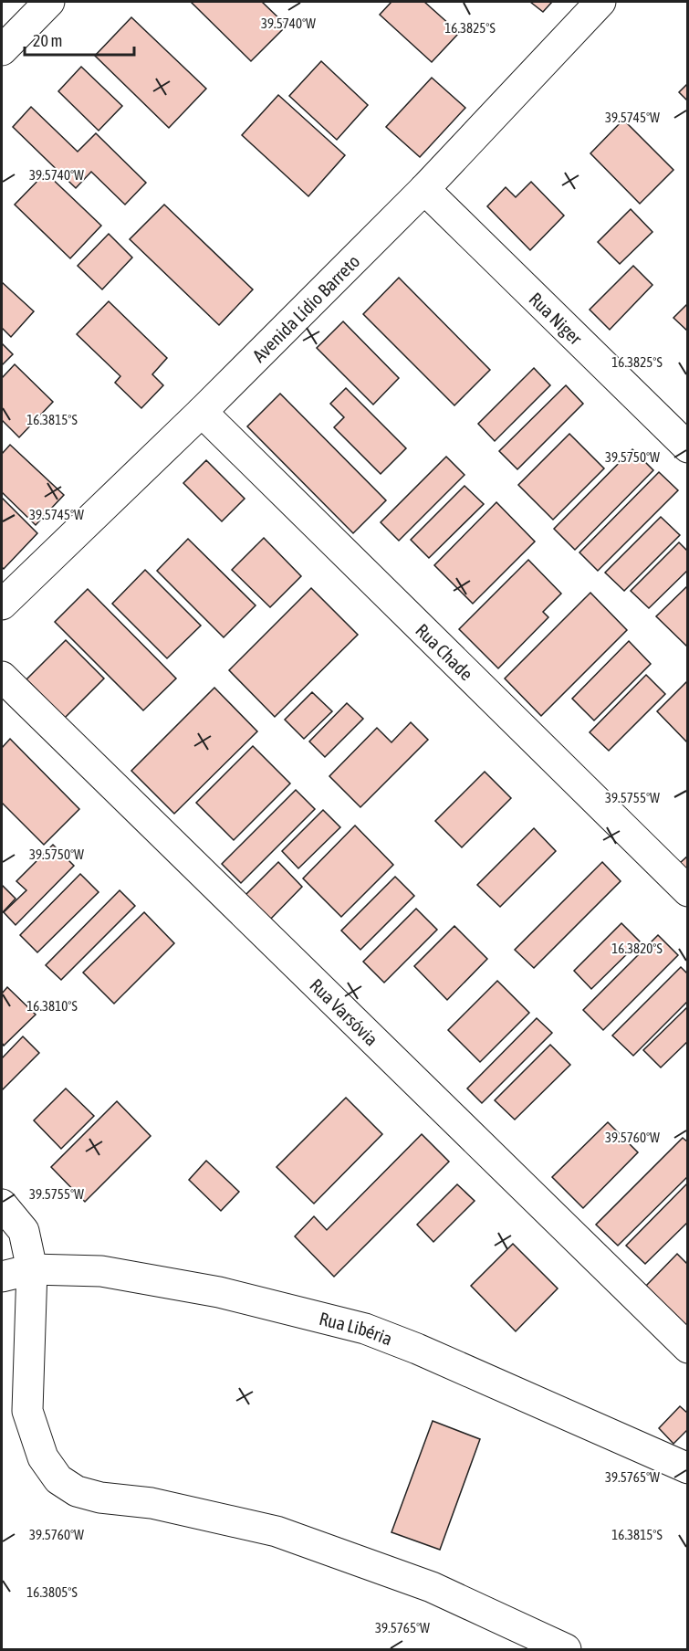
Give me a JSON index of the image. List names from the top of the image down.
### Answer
{
  "streets": {
    "street": [
      "Avenida Lídio Barreto",
      "Rua Niger",
      "Rua Chade",
      "Rua Varsóvia",
      "Rua Libéria"
    ]
  },
  "crossings": [
    ["Avenida Lídio Barreto", "Rua Niger"],
    ["Avenida Lídio Barreto", "Rua Chade"]
  ],
  "scale_bar": "20 m",
  "coordinates": [
    "39.5740°W",
    "16.3825°S",
    "39.5745°W",
    "16.3815°S",
    "39.5750°W",
    "39.5755°W",
    "16.3820°S",
    "16.3810°S",
    "39.5760°W",
    "39.5765°W",
    "16.3805°S"
  ]
}
